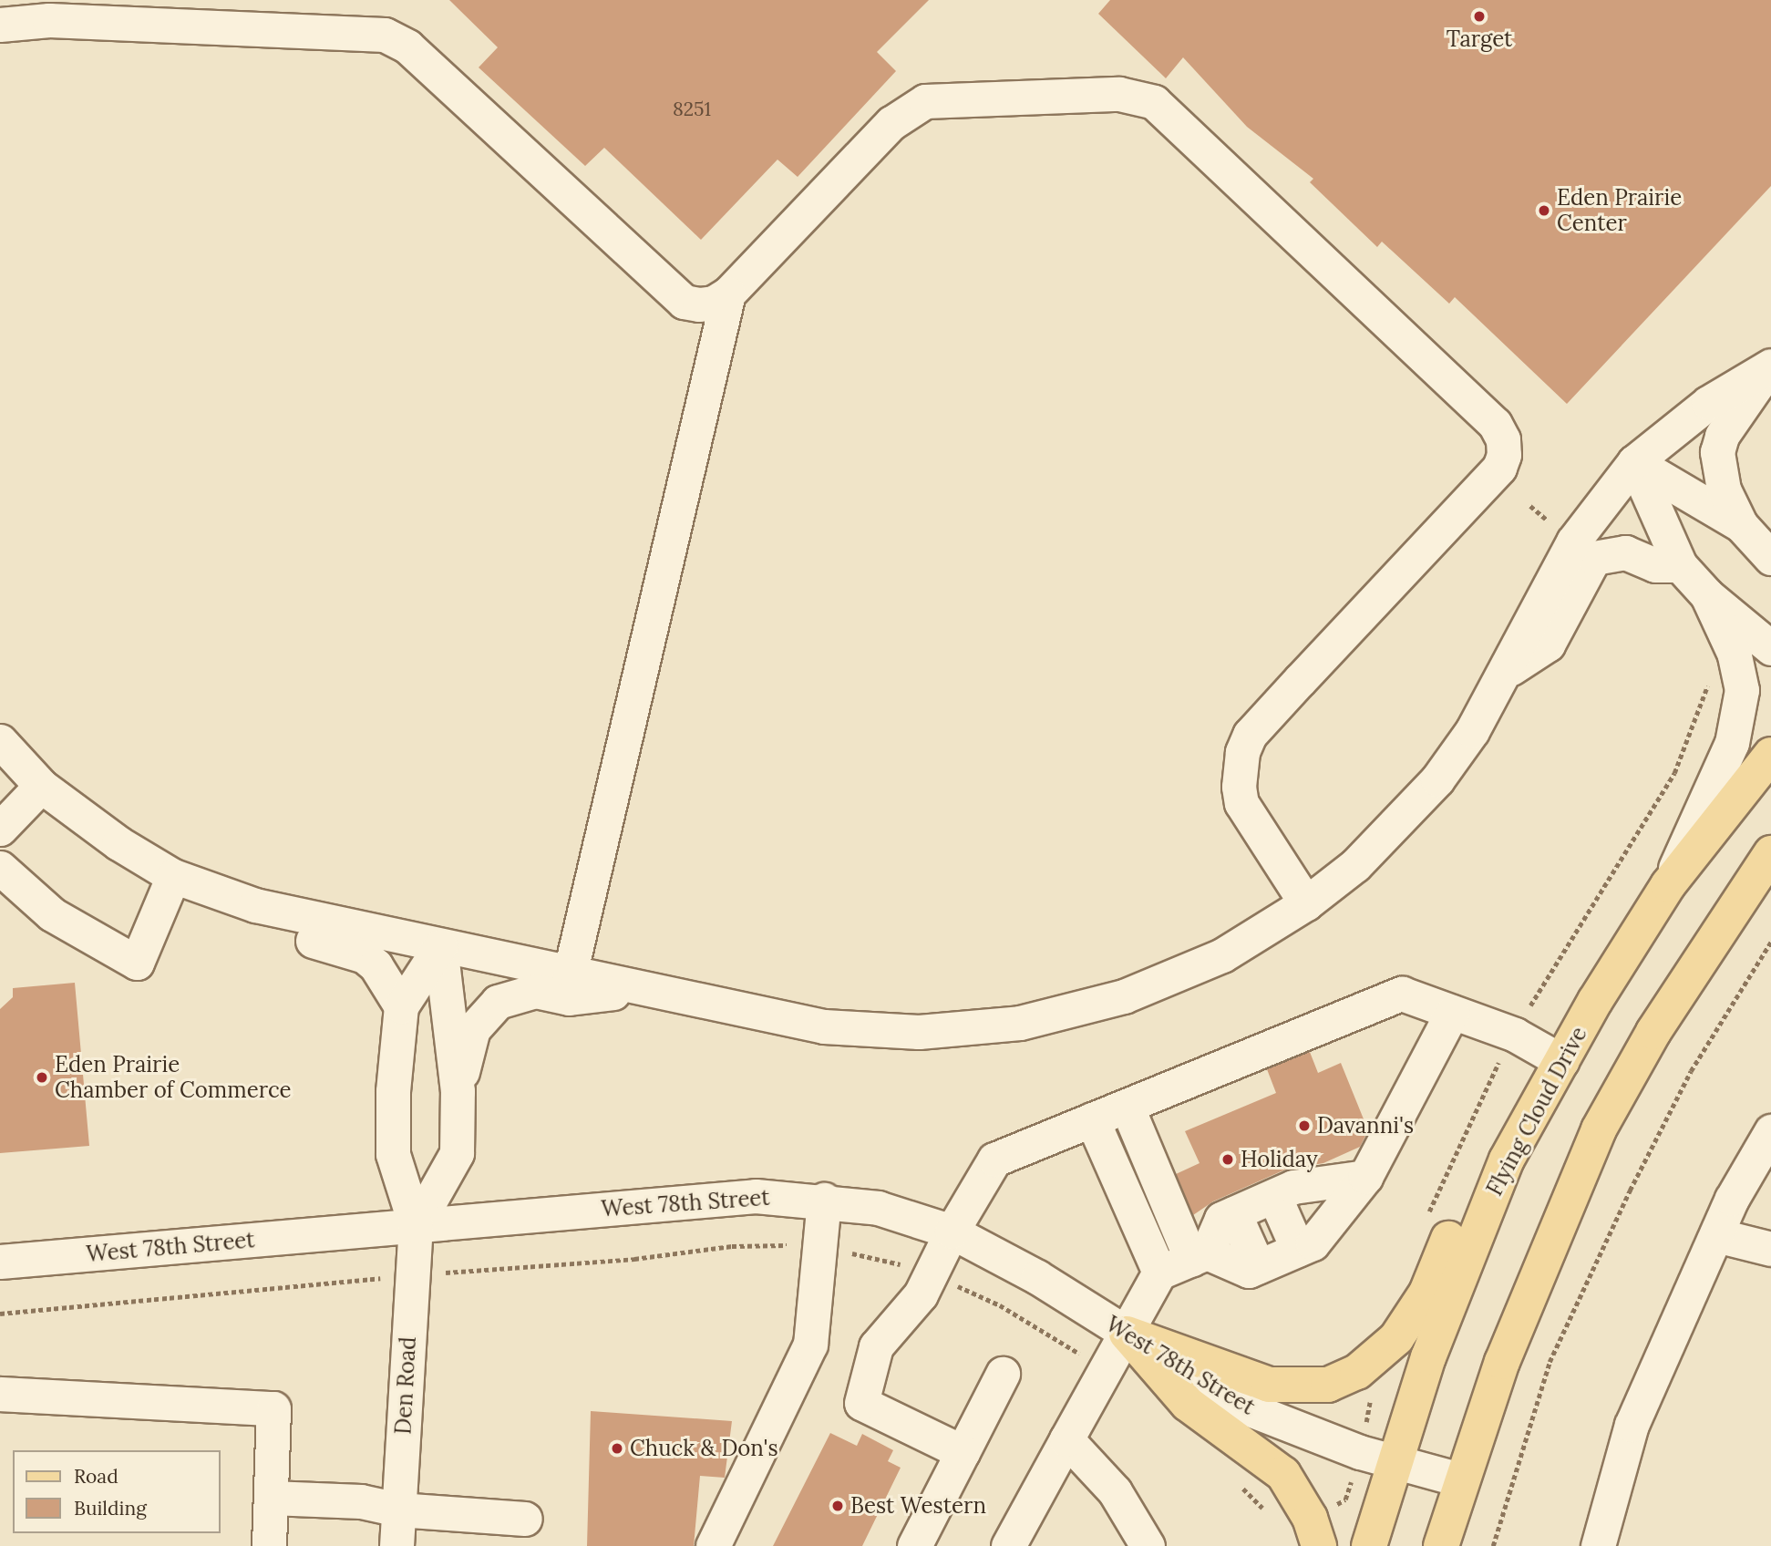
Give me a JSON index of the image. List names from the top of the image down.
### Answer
{
  "streets": {
    "main road": ["Flying Cloud Drive"],
    "street": ["West 78th Street", "Den Road"]
  },
  "crossings": [
    ["Flying Cloud Drive", "West 78th Street"],
    ["West 78th Street", "Den Road"]
  ],
  "places": [
    "Target",
    "Eden Prairie Center",
    "Eden Prairie Chamber of Commerce",
    "Davanni's",
    "Holiday",
    "Chuck & Don's",
    "Best Western"
  ],
  "house_numbers": ["8251"],
  "legend": ["Road", "Building"]
}
